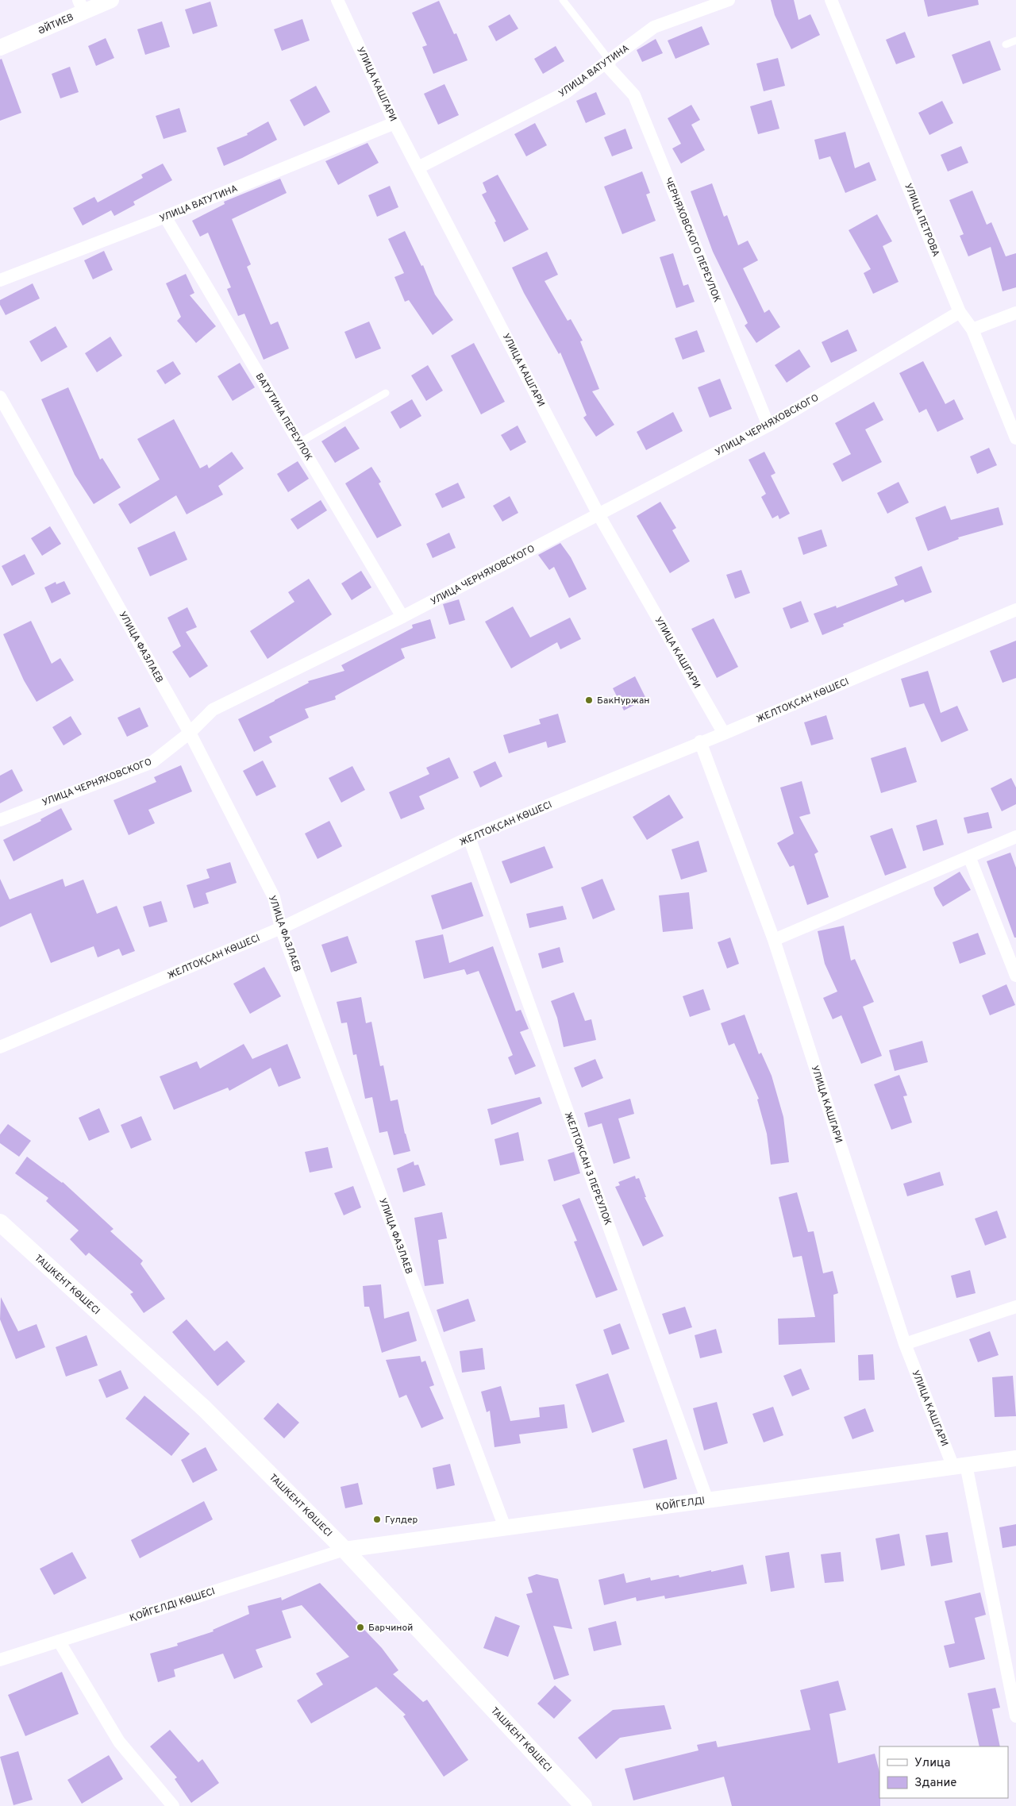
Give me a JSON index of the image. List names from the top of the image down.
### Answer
{
  "streets": {
    "main road": ["ТАШКЕНТ КӨШЕСІ"],
    "street": [
      "ӘЙТИЕВ",
      "УЛИЦА ВАТУТИНА",
      "УЛИЦА КАШГАРИ",
      "УЛИЦА ПЕТРОВА",
      "ЧЕРНЯХОВСКОГО ПЕРЕУЛОК",
      "ВАТУТИНА ПЕРЕУЛОК",
      "УЛИЦА ЧЕРНЯХОВСКОГО",
      "УЛИЦА ФАЗЛАЕВ",
      "ЖЕЛТОҚСАН КӨШЕСІ",
      "ЖЕЛТОКСАН 3 ПЕРЕУЛОК",
      "ҚОЙГЕЛДІ",
      "ҚОЙГЕЛДІ КӨШЕСІ"
    ]
  },
  "crossings": [
    ["УЛИЦА ВАТУТИНА", "УЛИЦА КАШГАРИ"],
    ["УЛИЦА ВАТУТИНА", "ЧЕРНЯХОВСКОГО ПЕРЕУЛОК"],
    ["УЛИЦА ВАТУТИНА", "ВАТУТИНА ПЕРЕУЛОК"],
    ["УЛИЦА КАШГАРИ", "УЛИЦА ЧЕРНЯХОВСКОГО"],
    ["УЛИЦА КАШГАРИ", "ЖЕЛТОҚСАН КӨШЕСІ"],
    ["УЛИЦА КАШГАРИ", "ҚОЙГЕЛДІ"],
    ["УЛИЦА ПЕТРОВА", "УЛИЦА ЧЕРНЯХОВСКОГО"],
    ["ЧЕРНЯХОВСКОГО ПЕРЕУЛОК", "УЛИЦА ЧЕРНЯХОВСКОГО"],
    ["ВАТУТИНА ПЕРЕУЛОК", "УЛИЦА ЧЕРНЯХОВСКОГО"],
    ["УЛИЦА ЧЕРНЯХОВСКОГО", "УЛИЦА ФАЗЛАЕВ"],
    ["УЛИЦА ФАЗЛАЕВ", "ЖЕЛТОҚСАН КӨШЕСІ"],
    ["УЛИЦА ФАЗЛАЕВ", "ҚОЙГЕЛДІ"],
    ["ЖЕЛТОҚСАН КӨШЕСІ", "ЖЕЛТОКСАН 3 ПЕРЕУЛОК"],
    ["ЖЕЛТОКСАН 3 ПЕРЕУЛОК", "ҚОЙГЕЛДІ"],
    ["ТАШКЕНТ КӨШЕСІ", "ҚОЙГЕЛДІ"],
    ["ТАШКЕНТ КӨШЕСІ", "ҚОЙГЕЛДІ КӨШЕСІ"],
    ["ҚОЙГЕЛДІ", "ҚОЙГЕЛДІ КӨШЕСІ"]
  ],
  "places": ["БакНуржан", "Гулдер", "Барчиной"],
  "legend": ["Улица", "Здание"]
}
